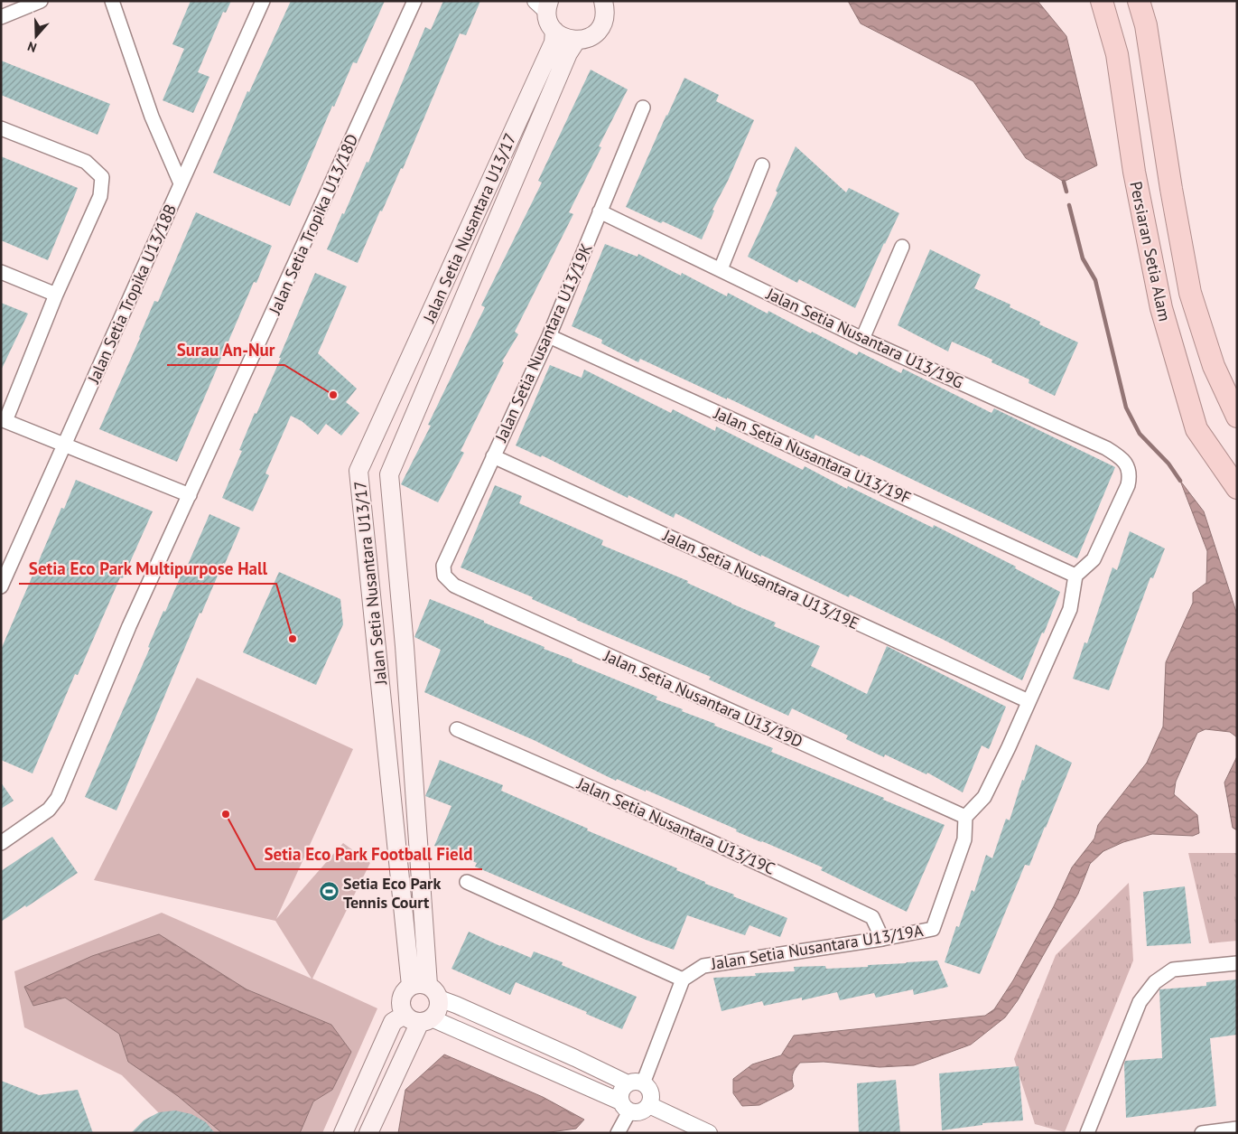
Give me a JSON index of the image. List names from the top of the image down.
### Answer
{
  "streets": {
    "highway": ["Persiaran Setia Alam"],
    "main road": ["Jalan Setia Nusantara U13/17"],
    "street": [
      "Jalan Setia Tropika U13/18D",
      "Jalan Setia Tropika U13/18B",
      "Jalan Setia Nusantara U13/19G",
      "Jalan Setia Nusantara U13/19K",
      "Jalan Setia Nusantara U13/19F",
      "Jalan Setia Nusantara U13/19E",
      "Jalan Setia Nusantara U13/19D",
      "Jalan Setia Nusantara U13/19C",
      "Jalan Setia Nusantara U13/19A"
    ]
  },
  "crossings": [
    ["Jalan Setia Nusantara U13/19G", "Jalan Setia Nusantara U13/19K"],
    ["Jalan Setia Nusantara U13/19G", "Jalan Setia Nusantara U13/19F"],
    ["Jalan Setia Nusantara U13/19K", "Jalan Setia Nusantara U13/19F"],
    ["Jalan Setia Nusantara U13/19K", "Jalan Setia Nusantara U13/19E"],
    ["Jalan Setia Nusantara U13/19K", "Jalan Setia Nusantara U13/19D"],
    ["Jalan Setia Nusantara U13/19D", "Jalan Setia Nusantara U13/19A"],
    ["Jalan Setia Nusantara U13/19C", "Jalan Setia Nusantara U13/19A"]
  ],
  "places": {
    "other": ["Surau An-Nur", "Setia Eco Park Multipurpose Hall", "Setia Eco Park Football Field"],
    "sports": ["Setia Eco Park Tennis Court"]
  },
  "north": "bottom"
}
